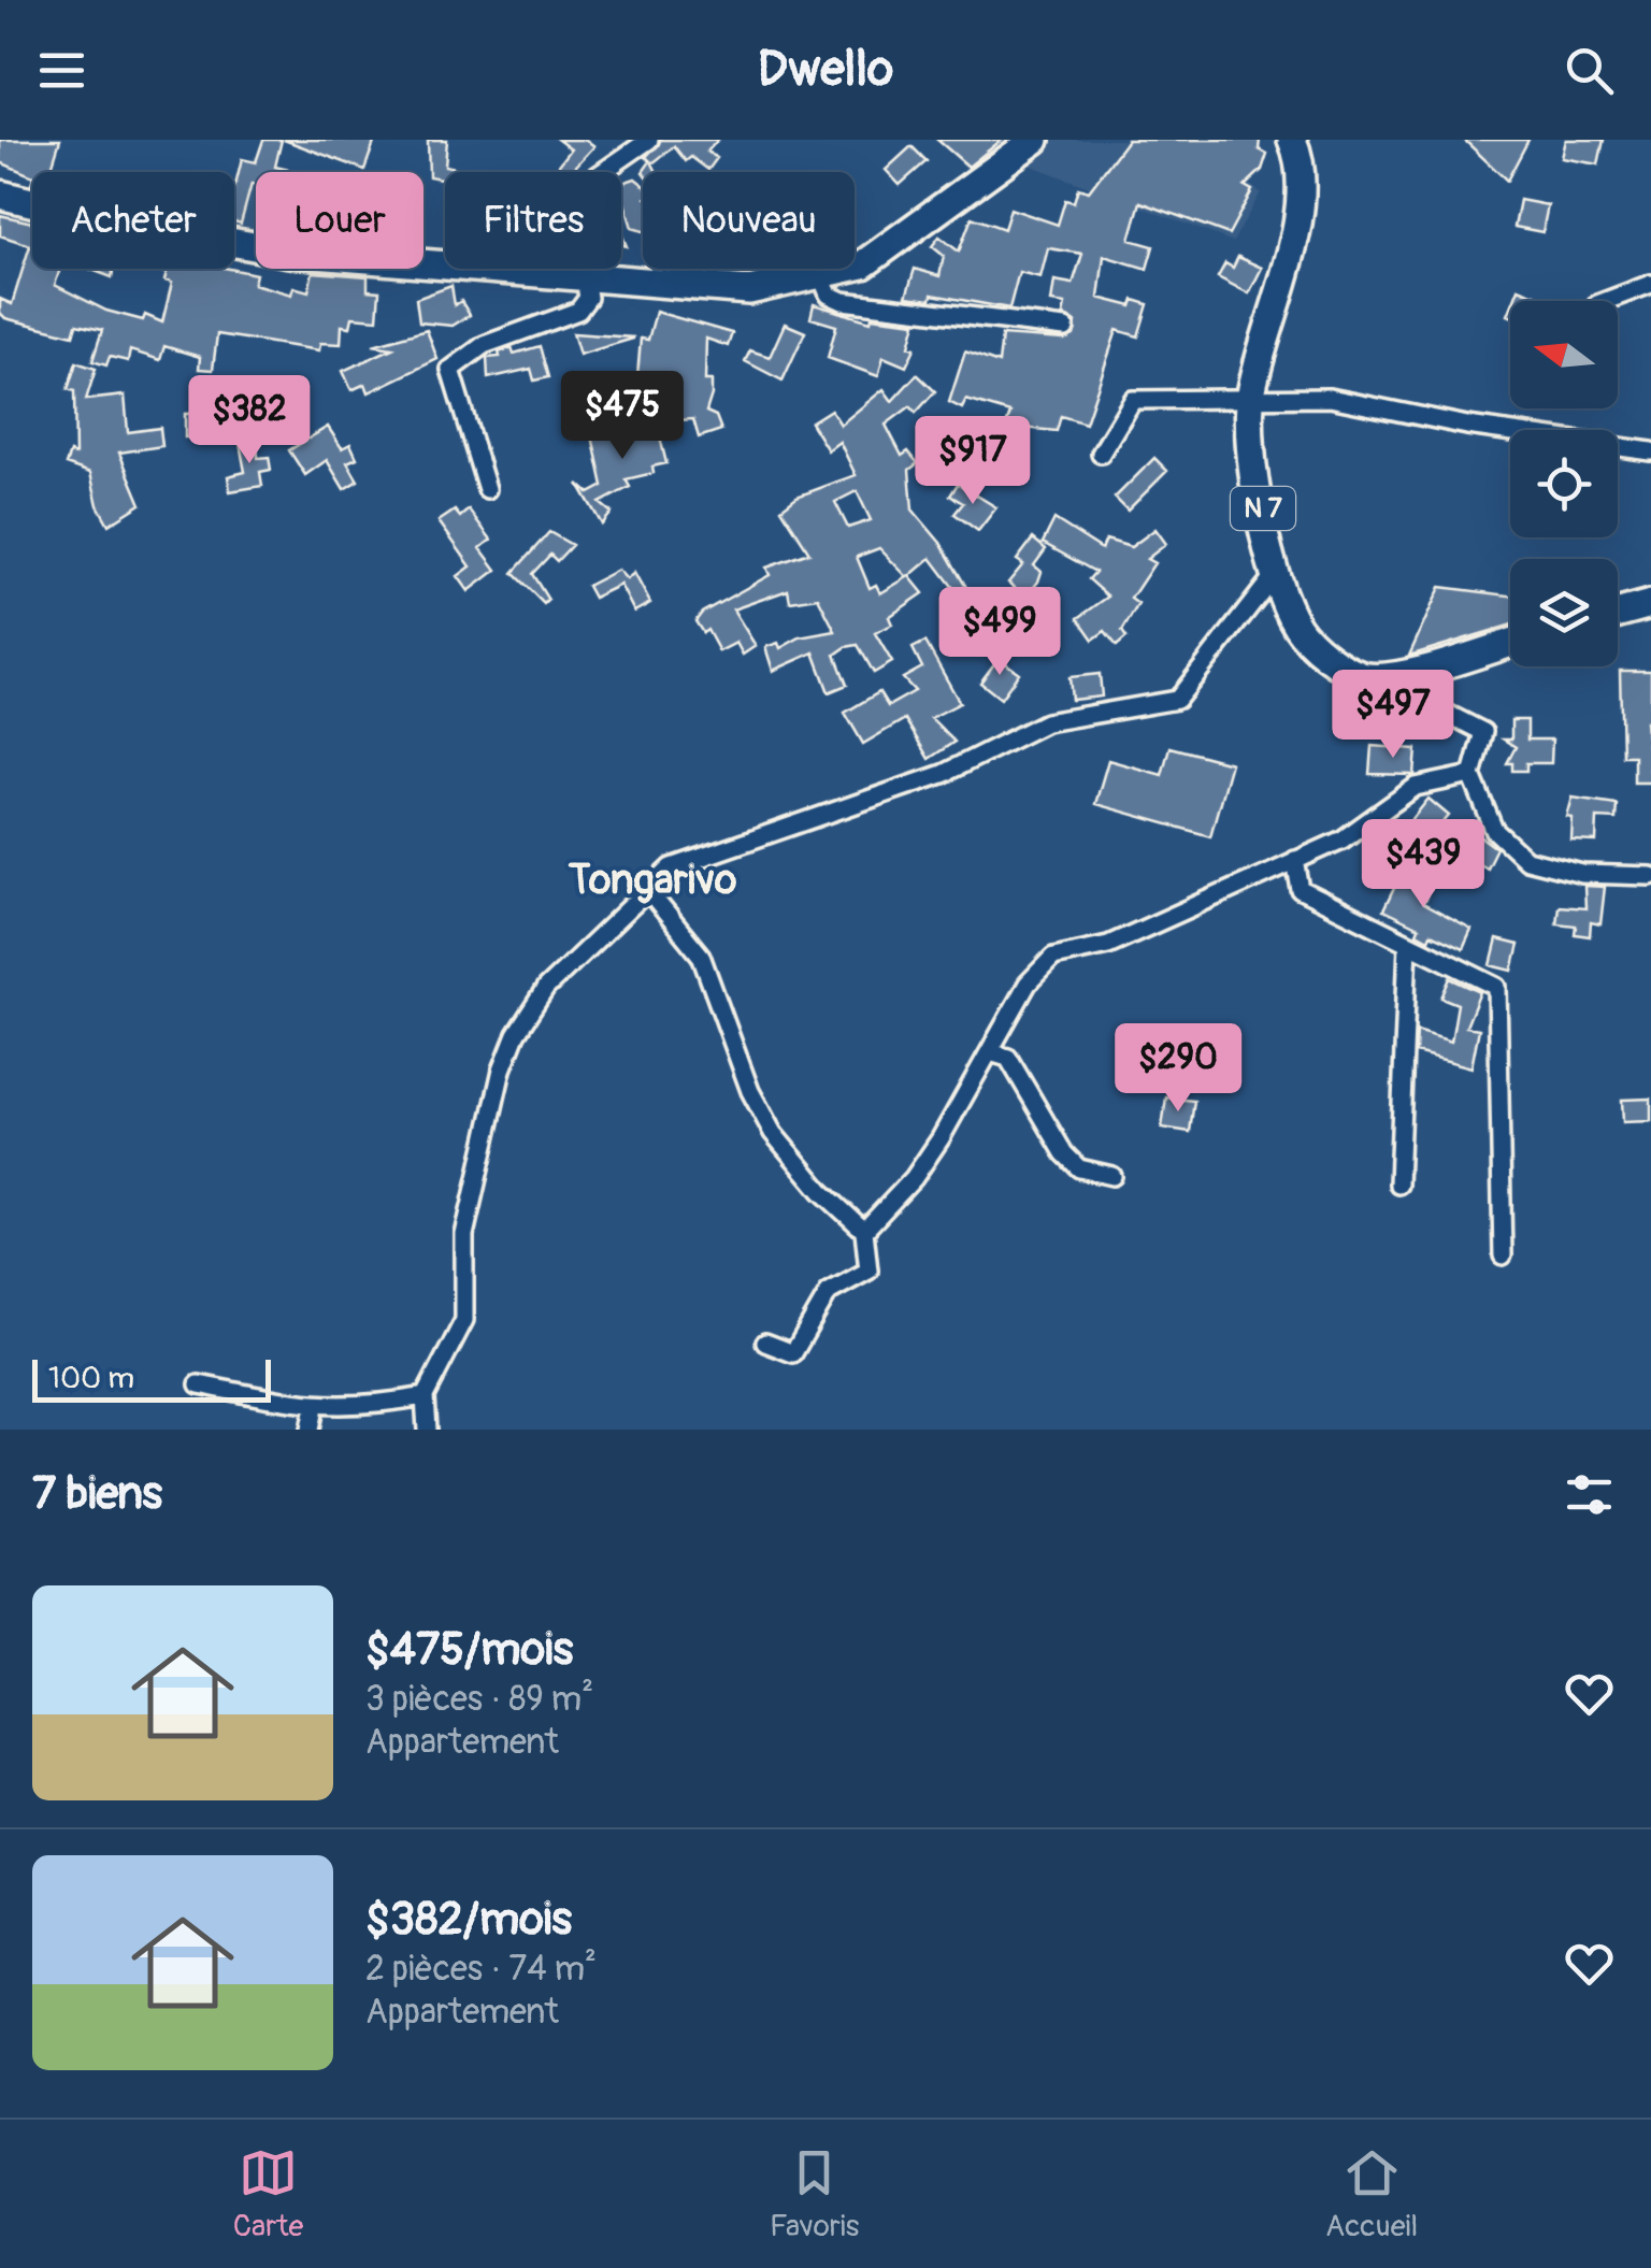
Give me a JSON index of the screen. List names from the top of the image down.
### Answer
{
  "streets": {
    "main road": ["N 7"]
  },
  "districts": ["Tongarivo"],
  "scale_bar": "100 m",
  "north": "left",
  "page": {
    "header": "Dwello",
    "chip": [
      "Acheter",
      "Louer",
      "Filtres",
      "Nouveau"
    ],
    "price": [
      "$475",
      "$382",
      "$917",
      "$499",
      "$497",
      "$439",
      "$290"
    ],
    "scale": "100 m",
    "heading": "7 biens",
    "list": [
      {
        "name": "$475/mois",
        "note": "3 pièces · 89 m² · Appartement"
      },
      {
        "name": "$382/mois",
        "note": "2 pièces · 74 m² · Appartement"
      }
    ],
    "tabs": ["Carte", "Favoris", "Accueil"]
  }
}
